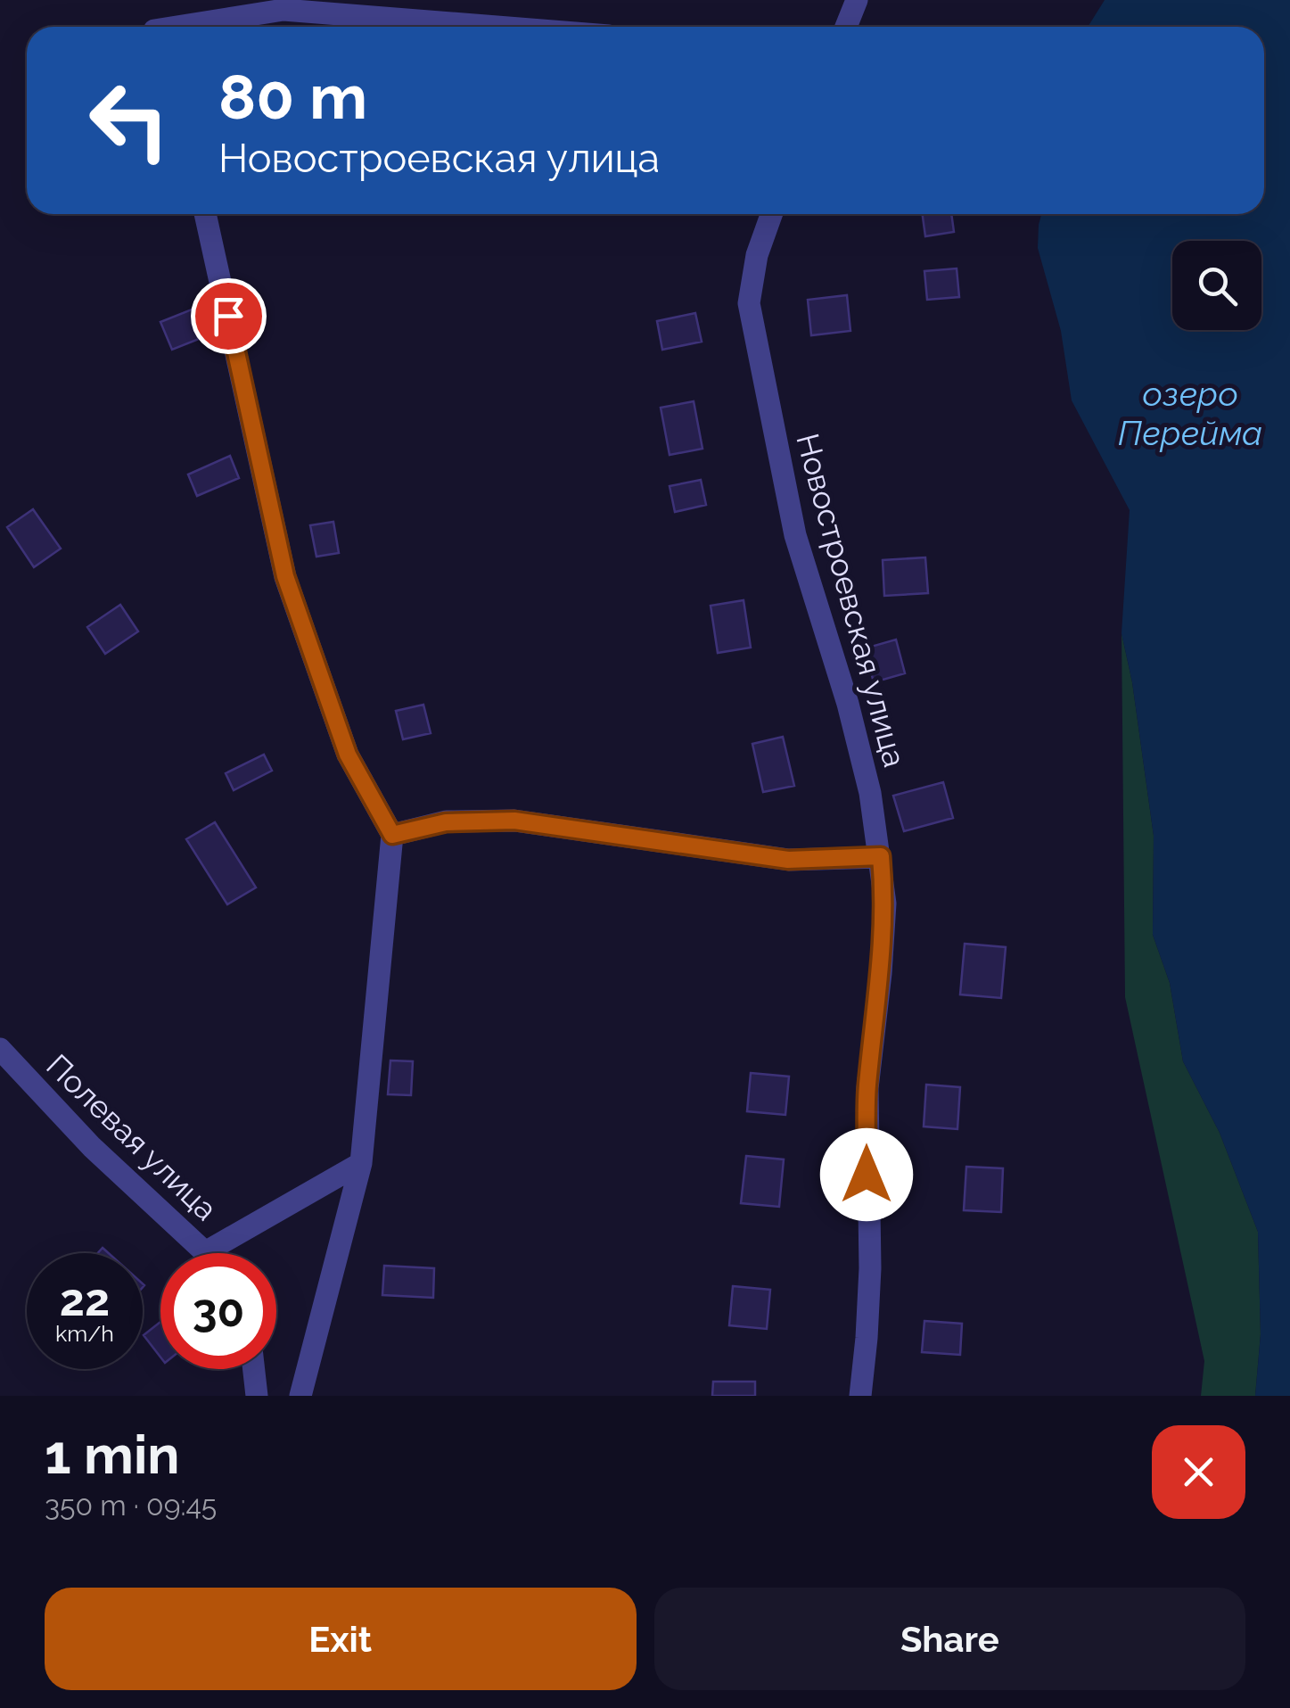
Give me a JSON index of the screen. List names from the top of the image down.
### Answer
{
  "streets": {
    "street": ["Новостроевская улица", "Полевая улица"]
  },
  "water": ["озеро Перейма"],
  "page": {
    "turn": ["80 m", "Новостроевская улица"],
    "speed": "22 km/h",
    "limit": "30",
    "heading": ["1 min", "350 m · 09:45"],
    "buttons": ["Exit", "Share"]
  }
}
